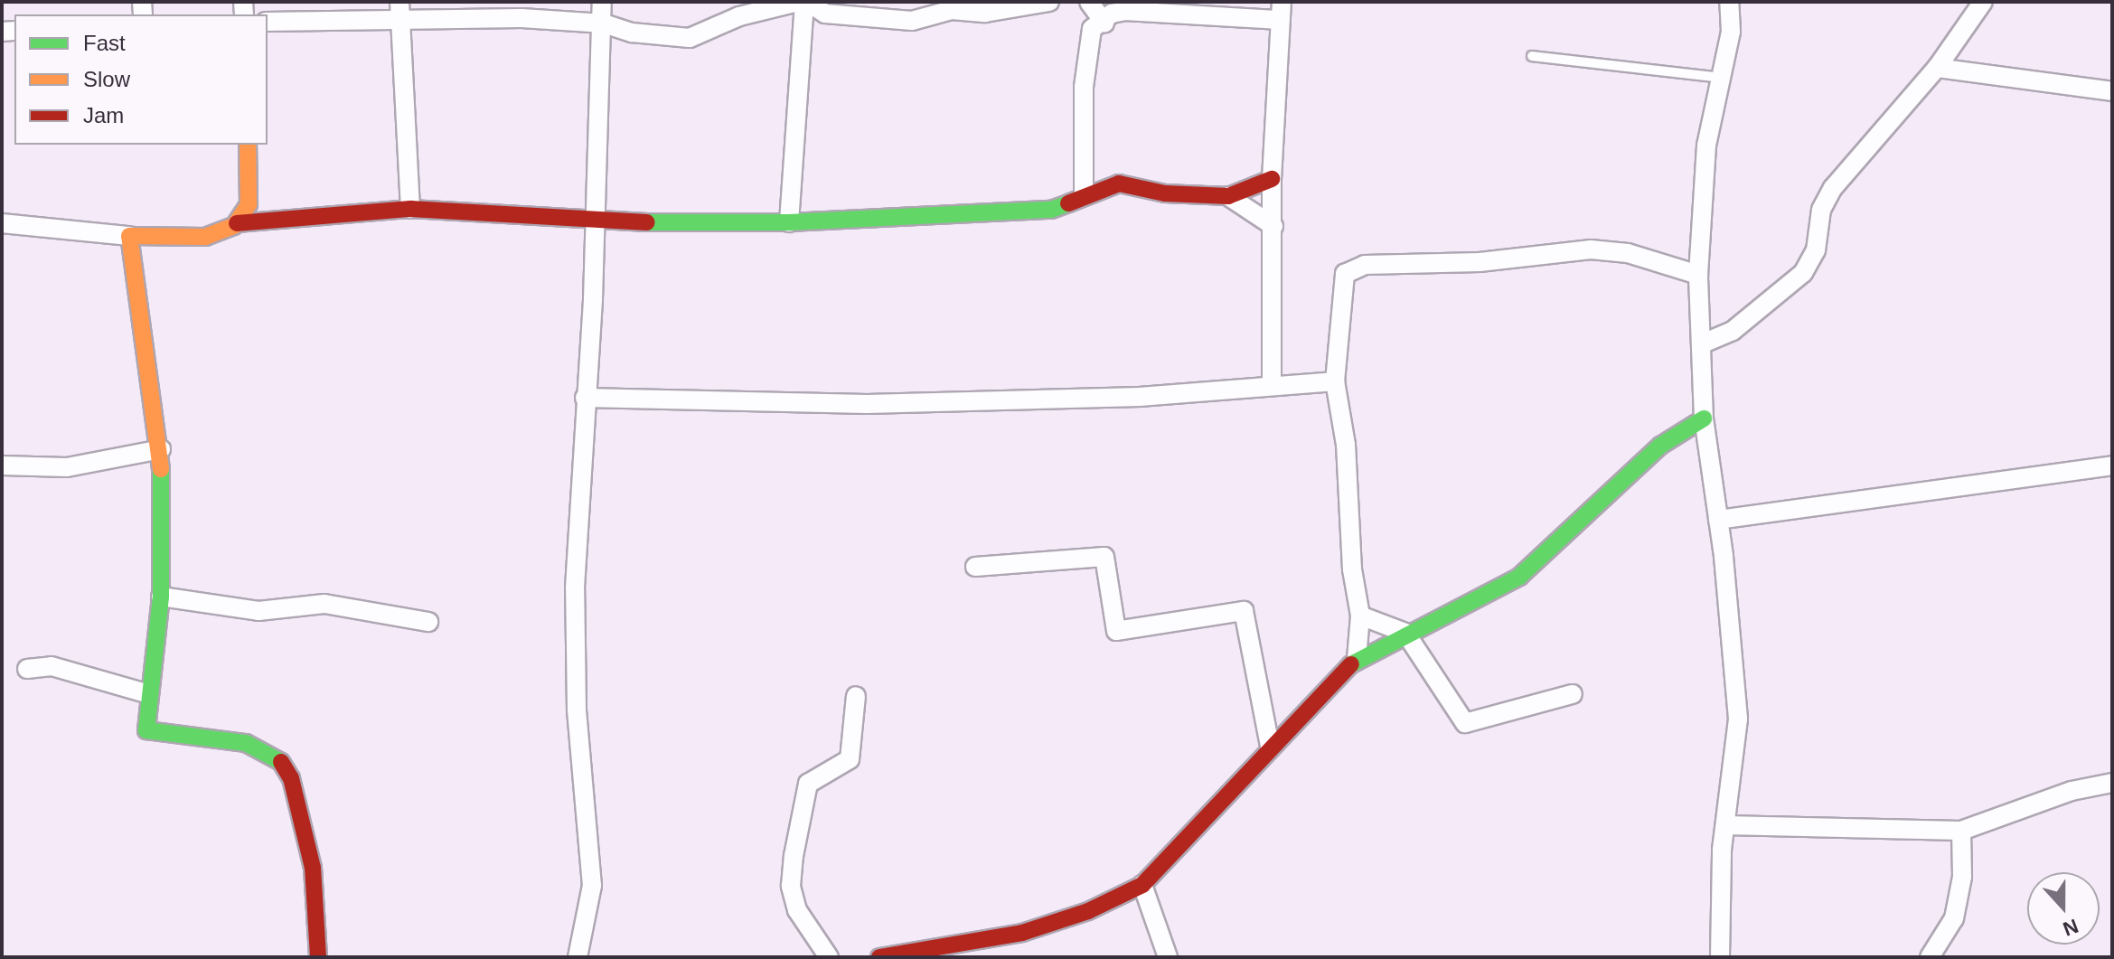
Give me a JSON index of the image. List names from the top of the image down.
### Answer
{
  "legend": ["Fast", "Slow", "Jam"],
  "north": "bottom"
}
